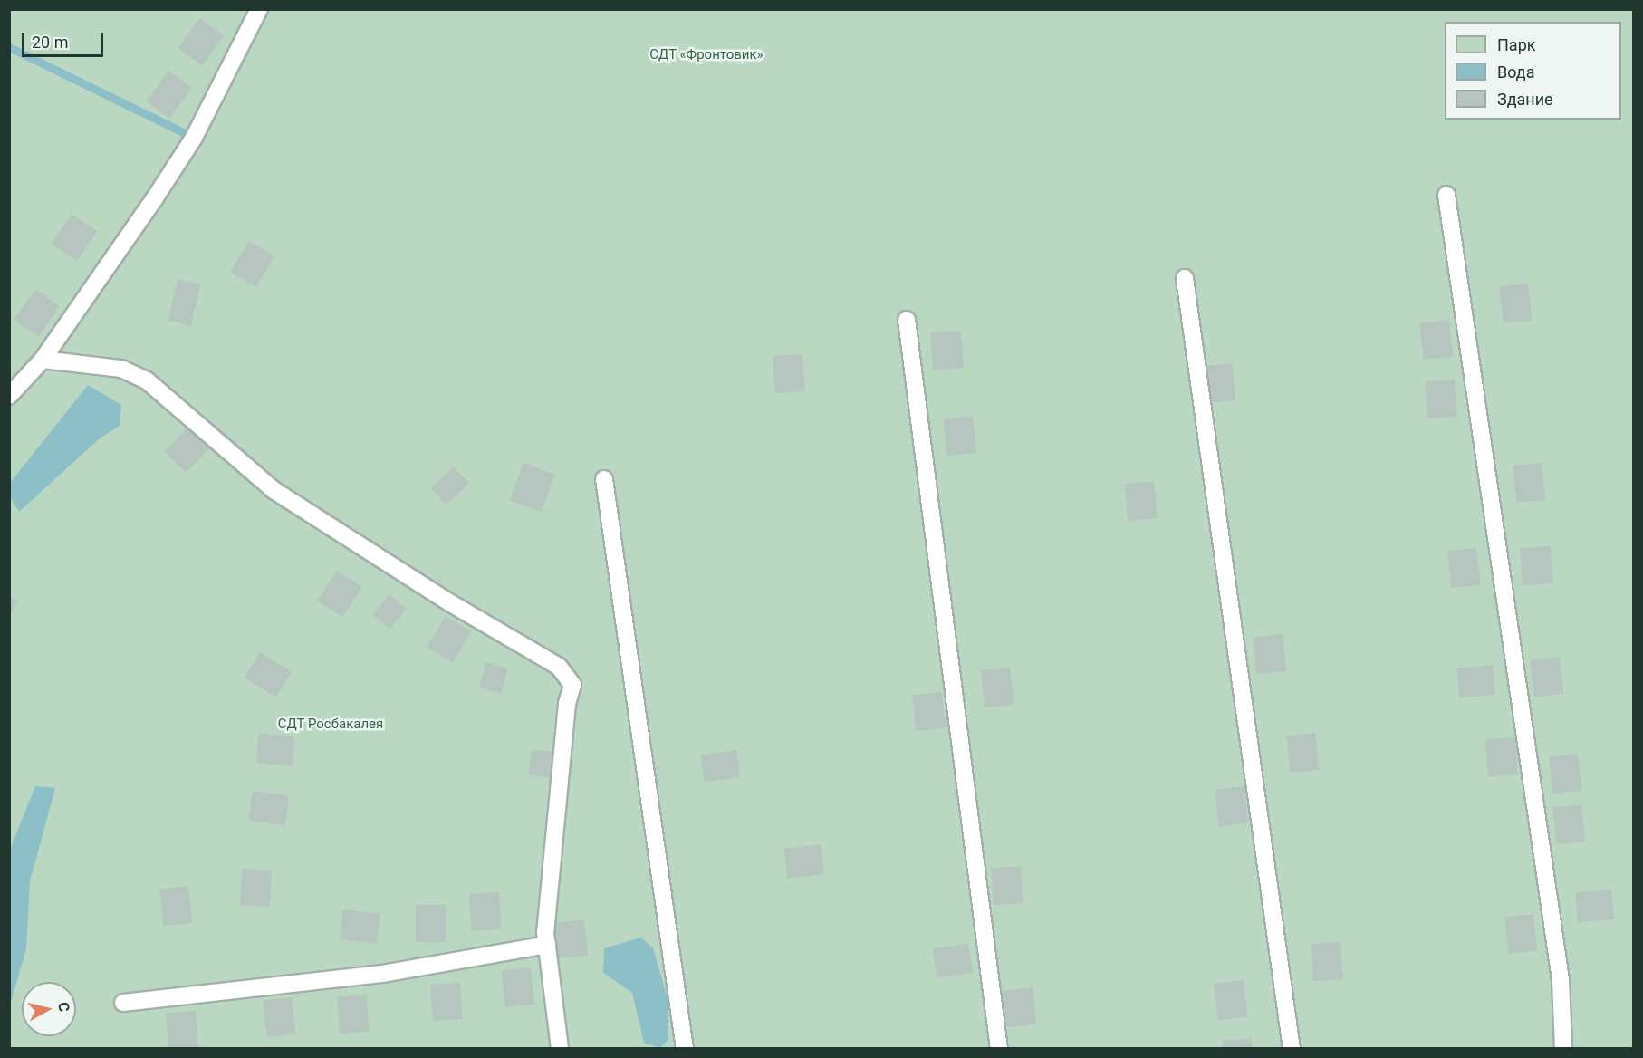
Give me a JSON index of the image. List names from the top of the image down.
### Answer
{
  "parks": ["СДТ «Фронтовик»", "СДТ Росбакалея"],
  "legend": ["Парк", "Вода", "Здание"],
  "scale_bar": "20 m",
  "north": "right"
}
